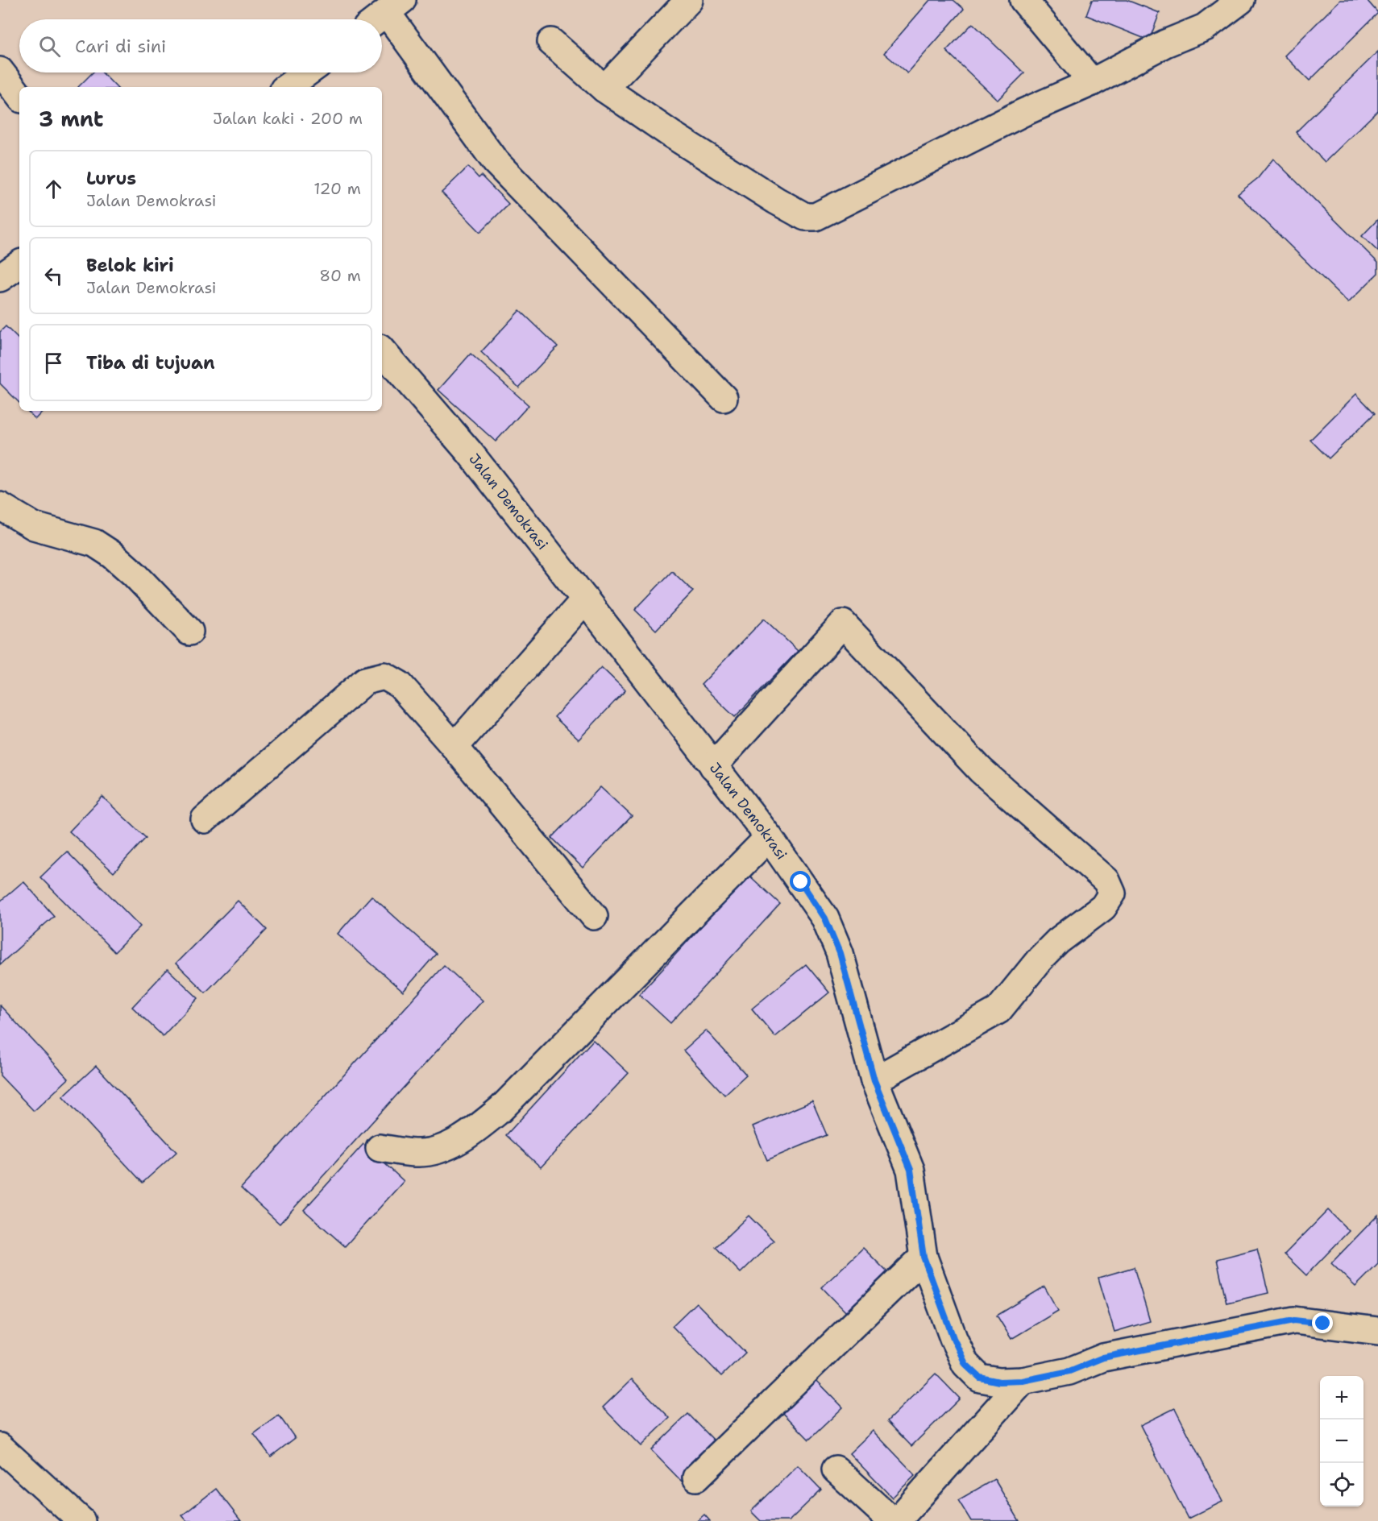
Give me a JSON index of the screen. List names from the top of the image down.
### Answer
{
  "streets": {
    "street": ["Jalan Demokrasi"]
  },
  "page": {
    "search": "Cari di sini",
    "heading": ["3 mnt", "Jalan kaki · 200 m"],
    "list": [
      ["Lurus", "Jalan Demokrasi", "120 m"],
      ["Belok kiri", "Jalan Demokrasi", "80 m"],
      "Tiba di tujuan"
    ],
    "map_buttons": ["+", "−"]
  }
}
